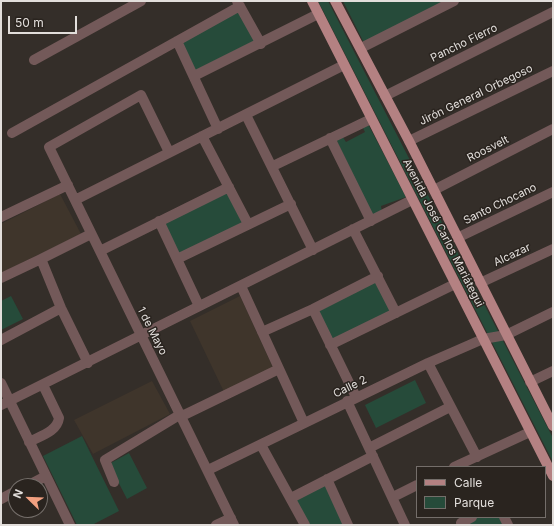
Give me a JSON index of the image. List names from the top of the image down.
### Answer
{
  "streets": {
    "main road": ["Avenida José Carlos Mariátegui"],
    "street": [
      "Pancho Fierro",
      "Jirón General Orbegoso",
      "Roosvelt",
      "Santo Chocano",
      "Alcazar",
      "1 de Mayo",
      "Calle 2"
    ]
  },
  "crossings": [
    ["Pancho Fierro", "Avenida José Carlos Mariátegui"],
    ["Jirón General Orbegoso", "Avenida José Carlos Mariátegui"],
    ["Roosvelt", "Avenida José Carlos Mariátegui"],
    ["Santo Chocano", "Avenida José Carlos Mariátegui"],
    ["Avenida José Carlos Mariátegui", "Alcazar"],
    ["Avenida José Carlos Mariátegui", "Calle 2"],
    ["1 de Mayo", "Calle 2"]
  ],
  "legend": ["Calle", "Parque"],
  "scale_bar": "50 m",
  "north": "top left"
}
